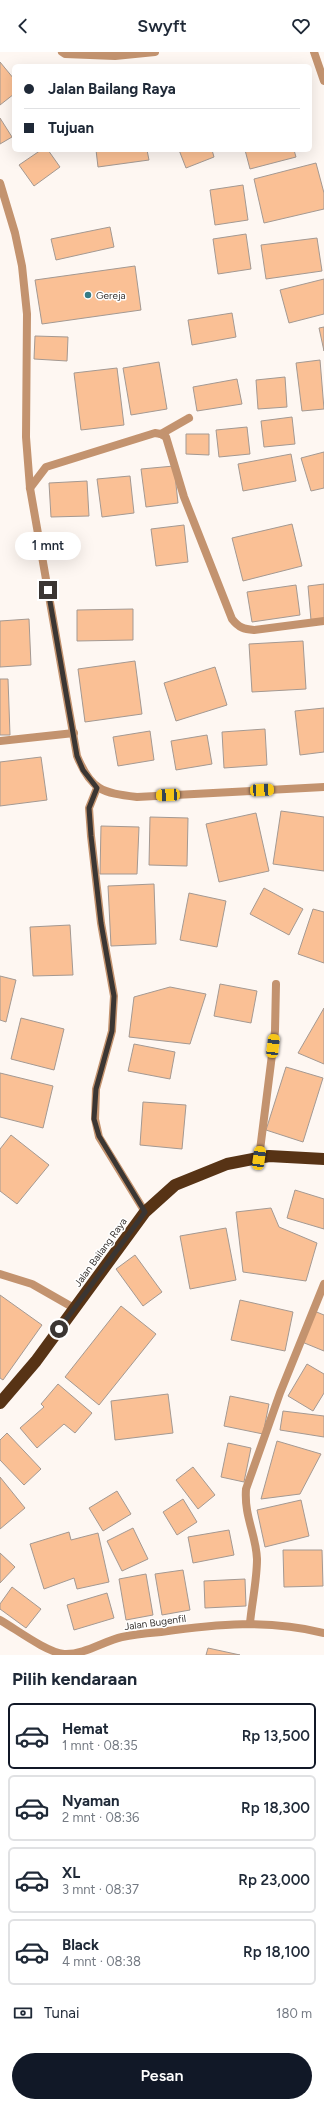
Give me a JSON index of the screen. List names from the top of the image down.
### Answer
{
  "streets": {
    "highway": ["Jalan Bailang Raya"],
    "street": ["Jalan Bugenfil"]
  },
  "places": ["Gereja"],
  "page": {
    "header": "Swyft",
    "banner": ["Jalan Bailang Raya", "Tujuan"],
    "bubble": "1 mnt",
    "heading": "Pilih kendaraan",
    "list": [
      {
        "name": "Hemat",
        "note": "1 mnt · 08:35",
        "value": "Rp 13,500"
      },
      {
        "name": "Nyaman",
        "note": "2 mnt · 08:36",
        "value": "Rp 18,300"
      },
      {
        "name": "XL",
        "note": "3 mnt · 08:37",
        "value": "Rp 23,000"
      },
      {
        "name": "Black",
        "note": "4 mnt · 08:38",
        "value": "Rp 18,100"
      }
    ],
    "pay": ["Tunai", "180 m"],
    "buttons": "Pesan"
  }
}
